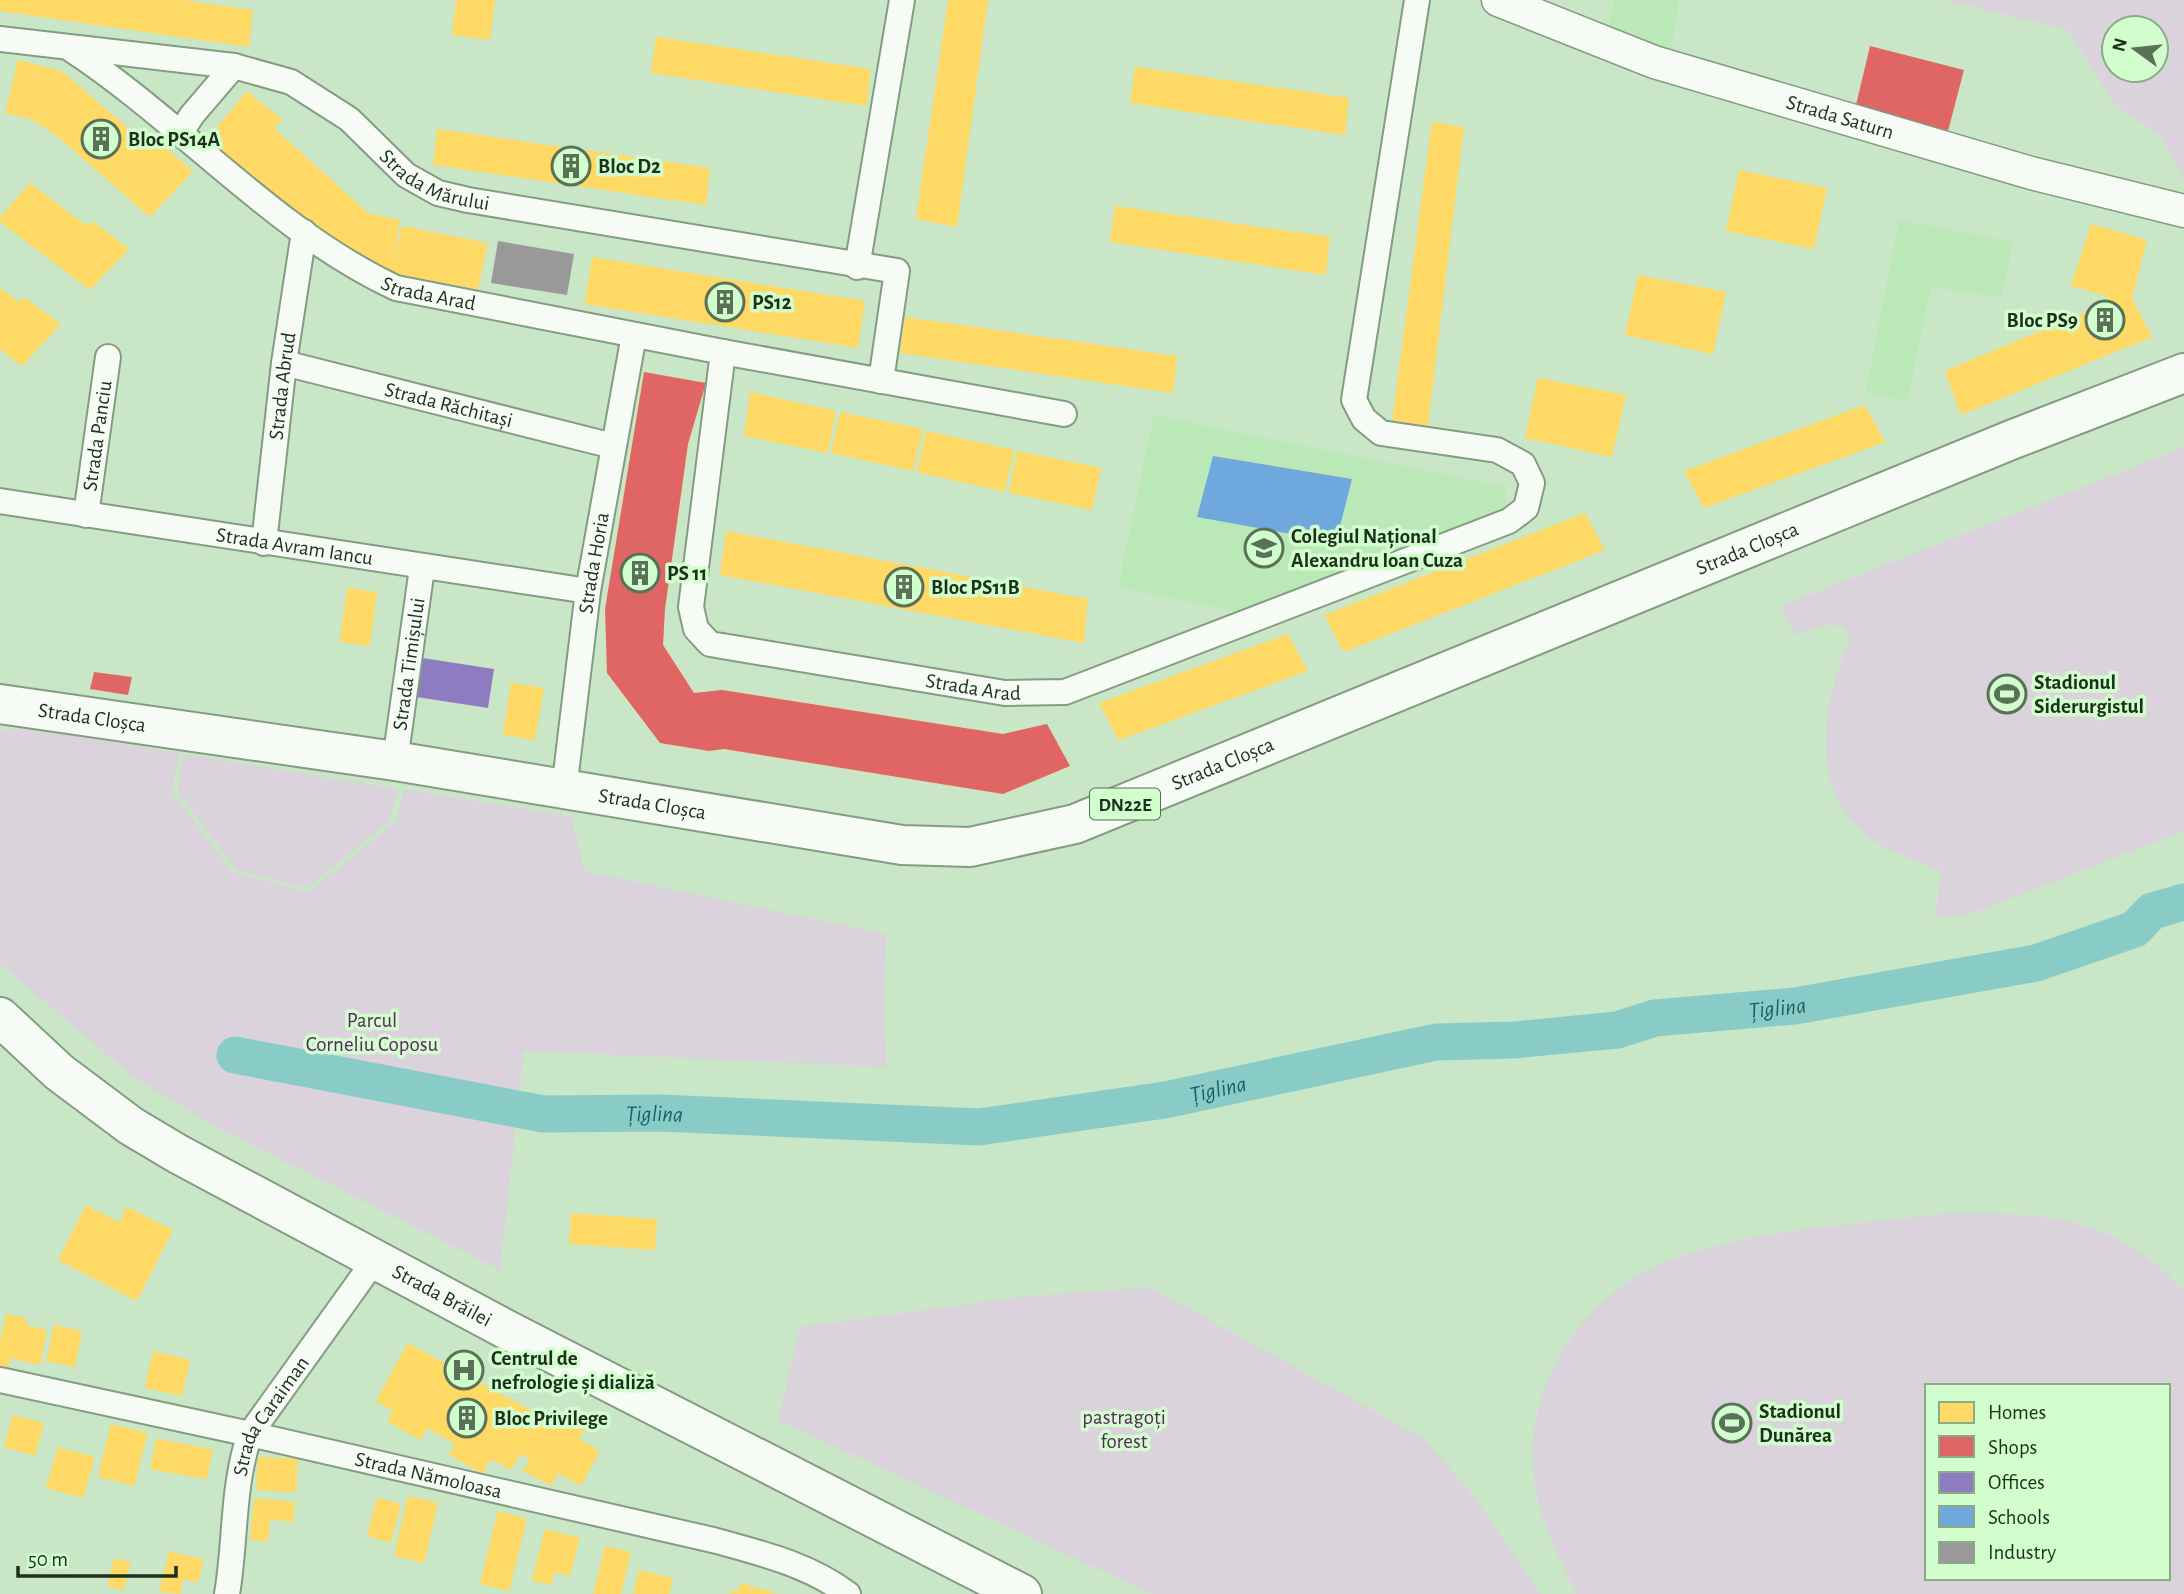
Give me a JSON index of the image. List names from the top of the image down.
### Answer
{
  "streets": {
    "main road": ["Strada Cloșca", "DN22E", "Strada Brăilei"],
    "street": [
      "Strada Saturn",
      "Strada Mărului",
      "Strada Arad",
      "Strada Abrud",
      "Strada Răchitași",
      "Strada Panciu",
      "Strada Avram Iancu",
      "Strada Horia",
      "Strada Timișului",
      "Strada Caraiman",
      "Strada Nămoloasa"
    ]
  },
  "crossings": [
    ["Strada Mărului", "Strada Arad"],
    ["Strada Arad", "Strada Abrud"],
    ["Strada Arad", "Strada Horia"],
    ["Strada Abrud", "Strada Răchitași"],
    ["Strada Abrud", "Strada Avram Iancu"],
    ["Strada Răchitași", "Strada Horia"],
    ["Strada Panciu", "Strada Avram Iancu"],
    ["Strada Avram Iancu", "Strada Horia"],
    ["Strada Avram Iancu", "Strada Timișului"],
    ["Strada Cloșca", "Strada Horia"],
    ["Strada Cloșca", "Strada Timișului"],
    ["Strada Brăilei", "Strada Caraiman"],
    ["Strada Caraiman", "Strada Nămoloasa"]
  ],
  "water": ["Țiglina"],
  "parks": ["Parcul Corneliu Coposu", "pastragoți forest"],
  "places": {
    "building": [
      "Bloc PS14A",
      "Bloc D2",
      "PS12",
      "Bloc PS9",
      "PS 11",
      "Bloc PS11B",
      "Bloc Privilege"
    ],
    "school or university": ["Colegiul Național Alexandru Ioan Cuza"],
    "sports": ["Stadionul Siderurgistul", "Stadionul Dunărea"],
    "hospital": ["Centrul de nefrologie și dializă"]
  },
  "legend": [
    "Homes",
    "Shops",
    "Offices",
    "Schools",
    "Industry"
  ],
  "scale_bar": "50 m",
  "north": "left"
}
